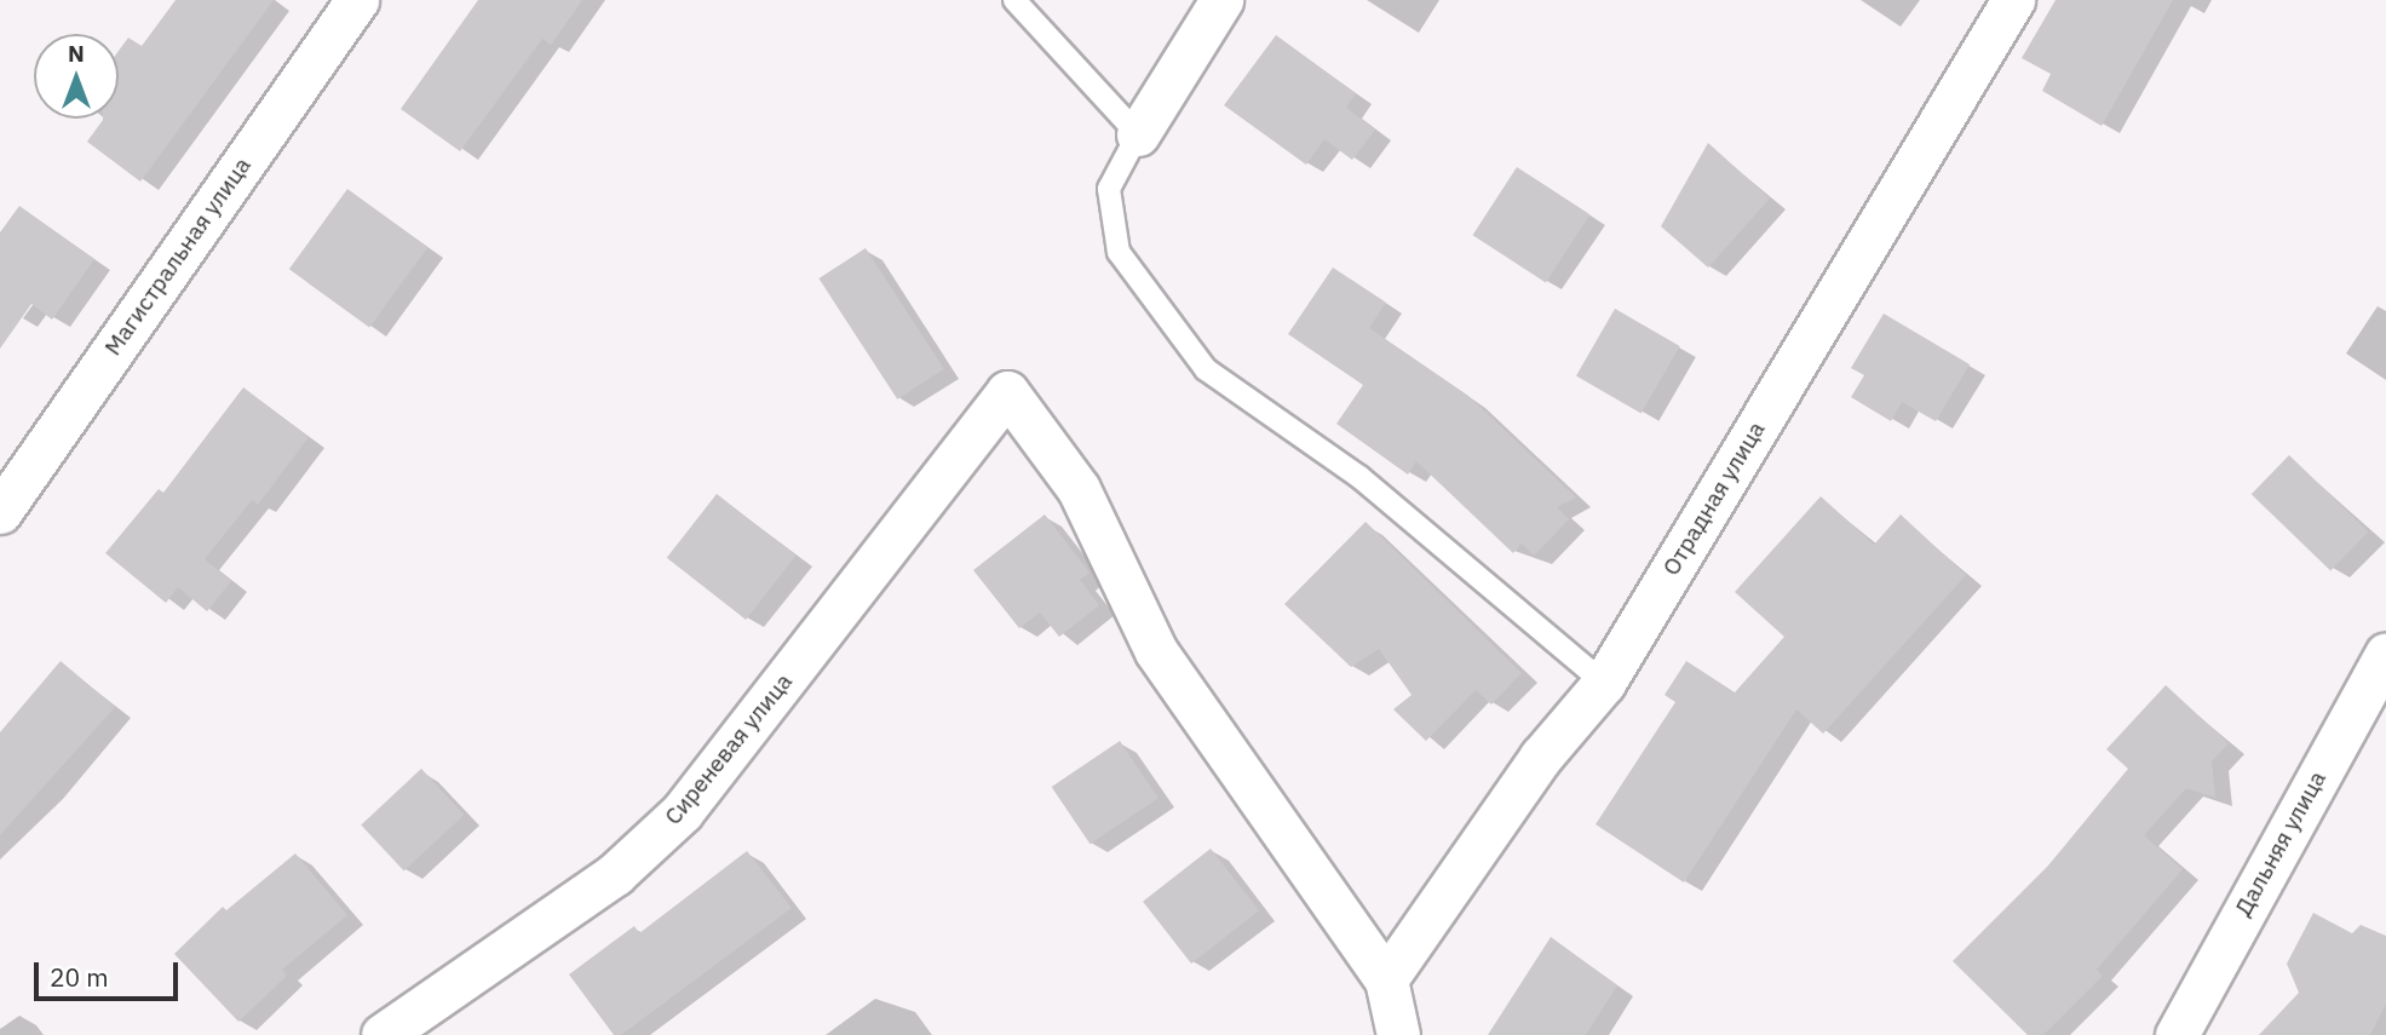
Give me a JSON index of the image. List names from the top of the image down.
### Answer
{
  "streets": {
    "street": [
      "Магистральная улица",
      "Отрадная улица",
      "Сиреневая улица",
      "Дальняя улица"
    ]
  },
  "crossings": [
    ["Отрадная улица", "Сиреневая улица"]
  ],
  "scale_bar": "20 m",
  "north": "top"
}
